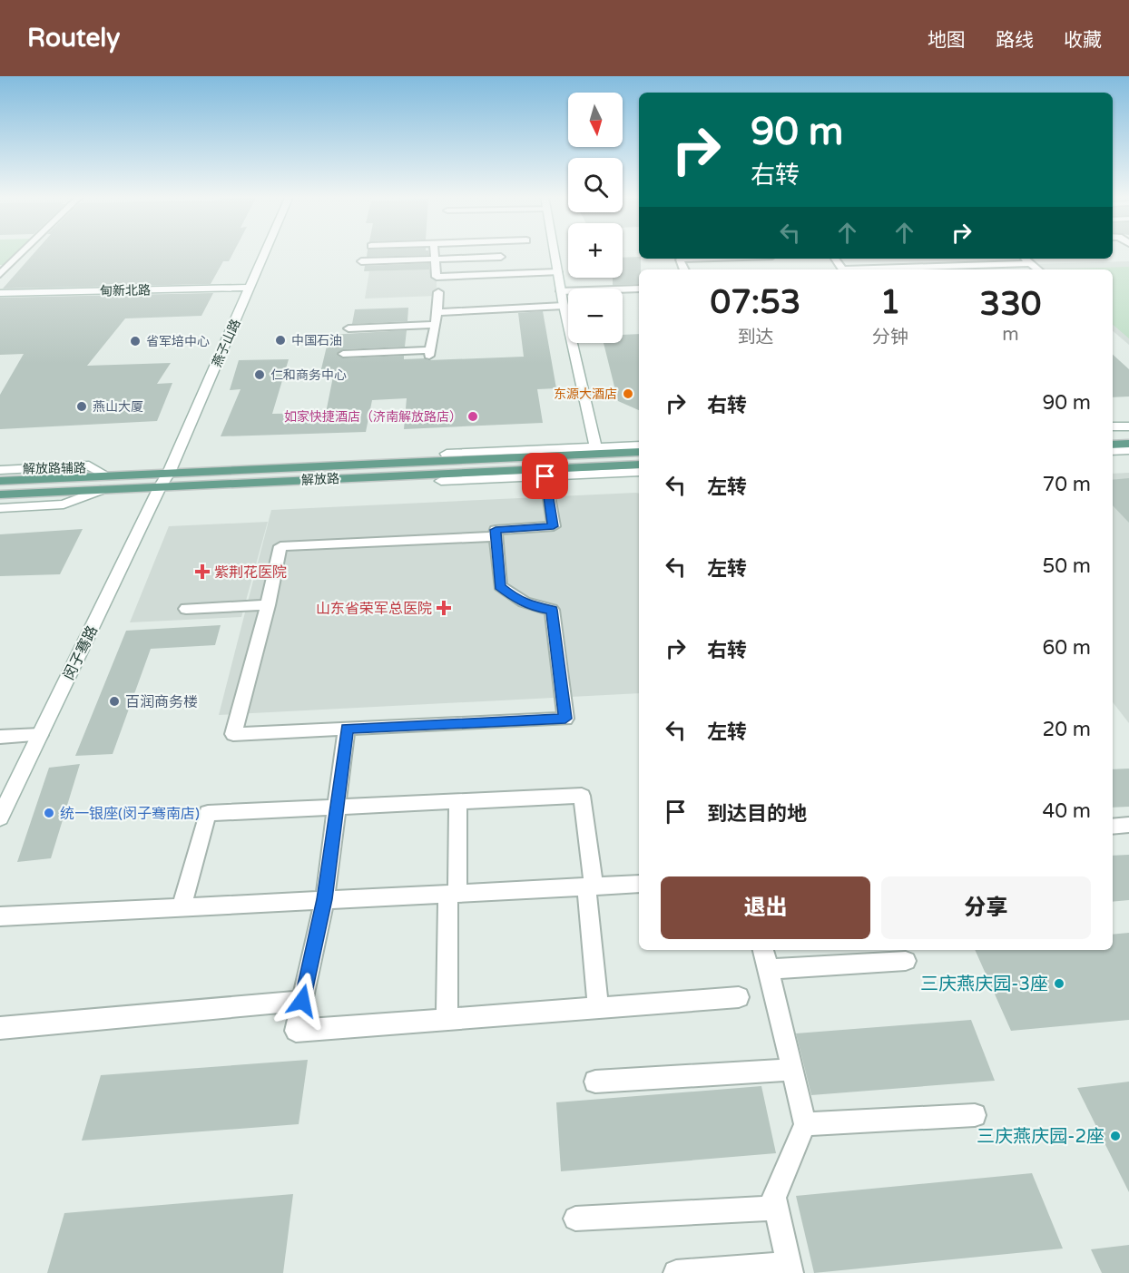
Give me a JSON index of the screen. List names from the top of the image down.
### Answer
{
  "streets": {
    "main road": ["解放路"],
    "street": [
      "甸新北路",
      "燕子山路",
      "解放路辅路",
      "闵子骞路"
    ]
  },
  "crossings": [
    ["甸新北路", "燕子山路"],
    ["燕子山路", "解放路"],
    ["燕子山路", "闵子骞路"],
    ["解放路辅路", "解放路"],
    ["解放路", "闵子骞路"]
  ],
  "places": {
    "other": [
      "中国石油",
      "省军培中心",
      "仁和商务中心",
      "东源大酒店",
      "燕山大厦",
      "如家快捷酒店（济南解放路店）",
      "百润商务楼",
      "统一银座(闵子骞南店)",
      "三庆燕庆园-3座",
      "三庆燕庆园-2座"
    ],
    "health": ["紫荆花医院", "山东省荣军总医院"]
  },
  "north": "bottom",
  "page": {
    "header": "Routely",
    "nav": ["地图", "路线", "收藏"],
    "map_buttons": ["+", "−"],
    "turn": ["90 m", "右转"],
    "eta": [
      "07:53",
      "到达",
      "1",
      "分钟",
      "330",
      "m"
    ],
    "list": [
      {
        "name": "右转",
        "value": "90 m"
      },
      {
        "name": "左转",
        "value": "70 m"
      },
      {
        "name": "左转",
        "value": "50 m"
      },
      {
        "name": "右转",
        "value": "60 m"
      },
      {
        "name": "左转",
        "value": "20 m"
      },
      {
        "name": "到达目的地",
        "value": "40 m"
      }
    ],
    "buttons": ["退出", "分享"]
  }
}
